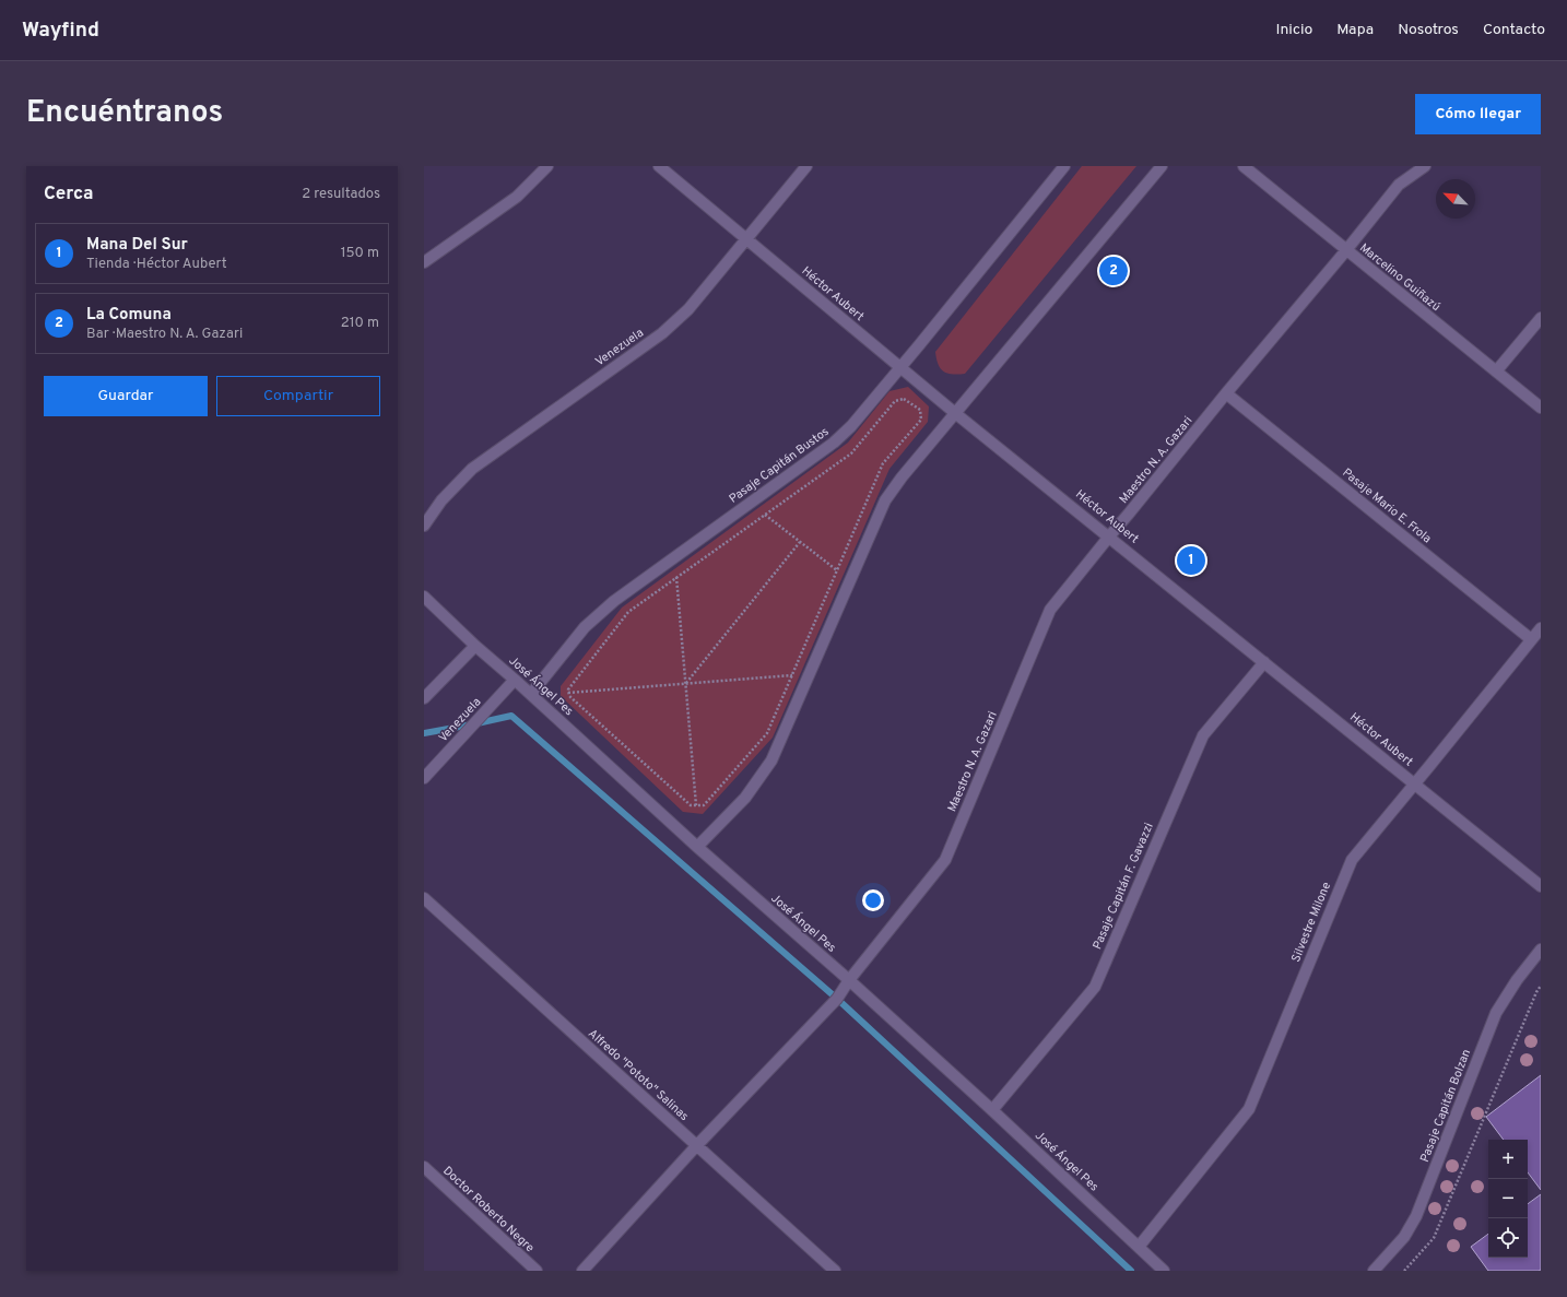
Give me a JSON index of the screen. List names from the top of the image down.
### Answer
{
  "streets": {
    "street": [
      "Marcelino Guiñazú",
      "Héctor Aubert",
      "Venezuela",
      "Maestro N. A. Gazari",
      "Pasaje Capitán Bustos",
      "Pasaje Mario E. Frola",
      "José Ángel Pes",
      "Pasaje Capitán F. Gavazzi",
      "Silvestre Milone",
      "Alfredo \"Pototo\" Salinas",
      "Pasaje Capitán Bolzan",
      "Doctor Roberto Negre"
    ]
  },
  "crossings": [
    ["Marcelino Guiñazú", "Maestro N. A. Gazari"],
    ["Héctor Aubert", "Venezuela"],
    ["Héctor Aubert", "Maestro N. A. Gazari"],
    ["Héctor Aubert", "Pasaje Capitán Bustos"],
    ["Héctor Aubert", "Pasaje Capitán F. Gavazzi"],
    ["Héctor Aubert", "Silvestre Milone"],
    ["Venezuela", "José Ángel Pes"],
    ["Maestro N. A. Gazari", "Pasaje Mario E. Frola"],
    ["Maestro N. A. Gazari", "José Ángel Pes"],
    ["Maestro N. A. Gazari", "Alfredo \"Pototo\" Salinas"],
    ["Pasaje Capitán Bustos", "José Ángel Pes"],
    ["Pasaje Mario E. Frola", "Silvestre Milone"],
    ["José Ángel Pes", "Pasaje Capitán F. Gavazzi"],
    ["José Ángel Pes", "Silvestre Milone"]
  ],
  "north": "top left",
  "page": {
    "header": "Wayfind",
    "nav": [
      "Inicio",
      "Mapa",
      "Nosotros",
      "Contacto"
    ],
    "title": "Encuéntranos",
    "buttons": [
      "Cómo llegar",
      ["Guardar", "Compartir"]
    ],
    "heading": ["Cerca", "2 resultados"],
    "list": [
      {
        "mark": "1",
        "name": "Mana Del Sur",
        "note": "Tienda · Héctor Aubert",
        "value": "150 m"
      },
      {
        "mark": "2",
        "name": "La Comuna",
        "note": "Bar · Maestro N. A. Gazari",
        "value": "210 m"
      }
    ],
    "pins": ["2", "1"],
    "map_buttons": ["+", "−"]
  }
}
